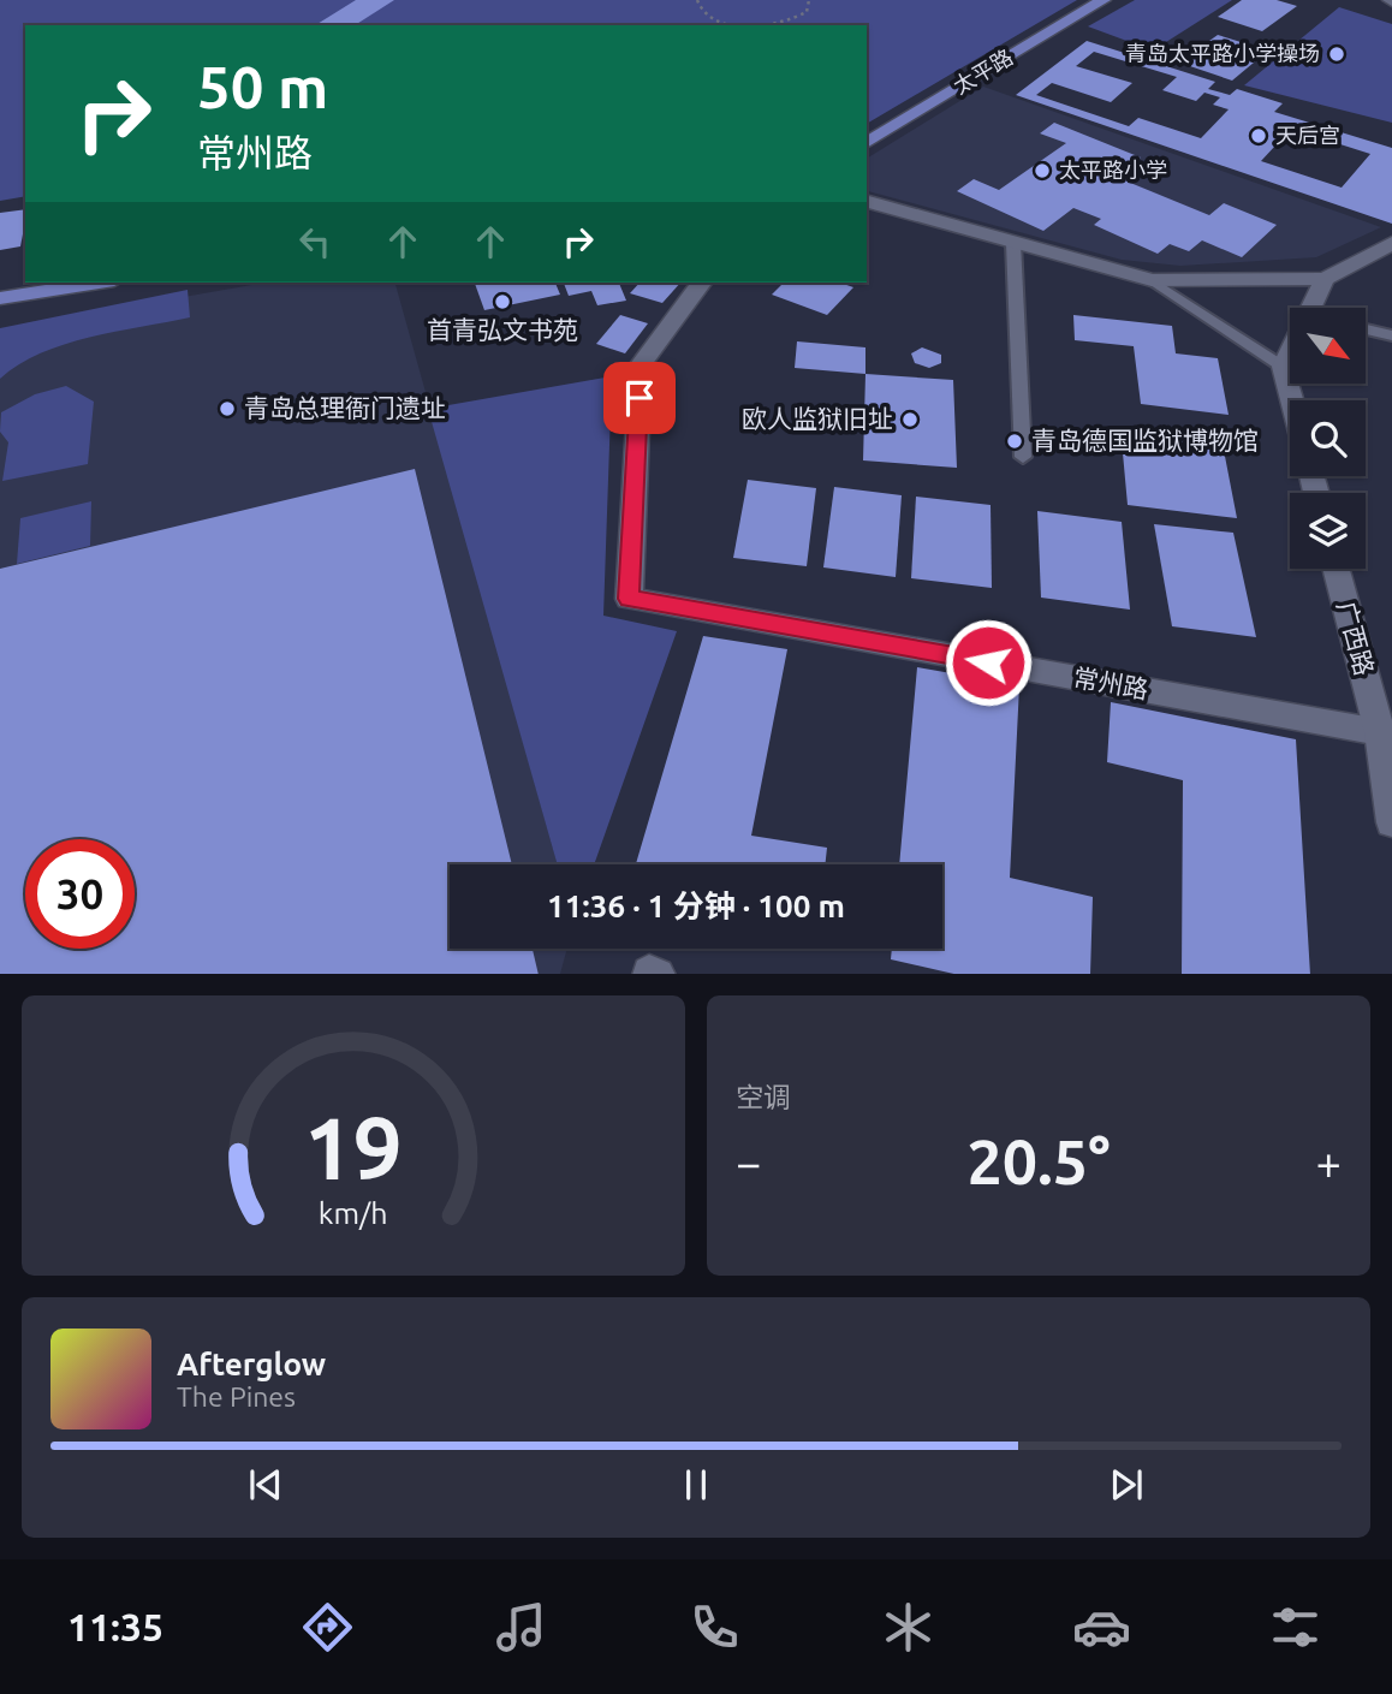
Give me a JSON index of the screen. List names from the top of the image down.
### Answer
{
  "streets": {
    "main road": ["太平路", "广西路", "常州路"]
  },
  "crossings": [
    ["广西路", "常州路"]
  ],
  "places": [
    "青岛太平路小学操场",
    "天后宫",
    "太平路小学",
    "首青弘文书苑",
    "青岛总理衙门遗址",
    "欧人监狱旧址",
    "青岛德国监狱博物馆"
  ],
  "north": "bottom right",
  "page": {
    "turn": ["50 m", "常州路"],
    "limit": "30",
    "trip": "11:36 · 1 分钟 · 100 m",
    "tile": "空调",
    "heat": ["−", "20.5°", "+"],
    "song": ["Afterglow", "The Pines"],
    "tabs": "11:35",
    "gauge": ["19", "km/h"]
  }
}
